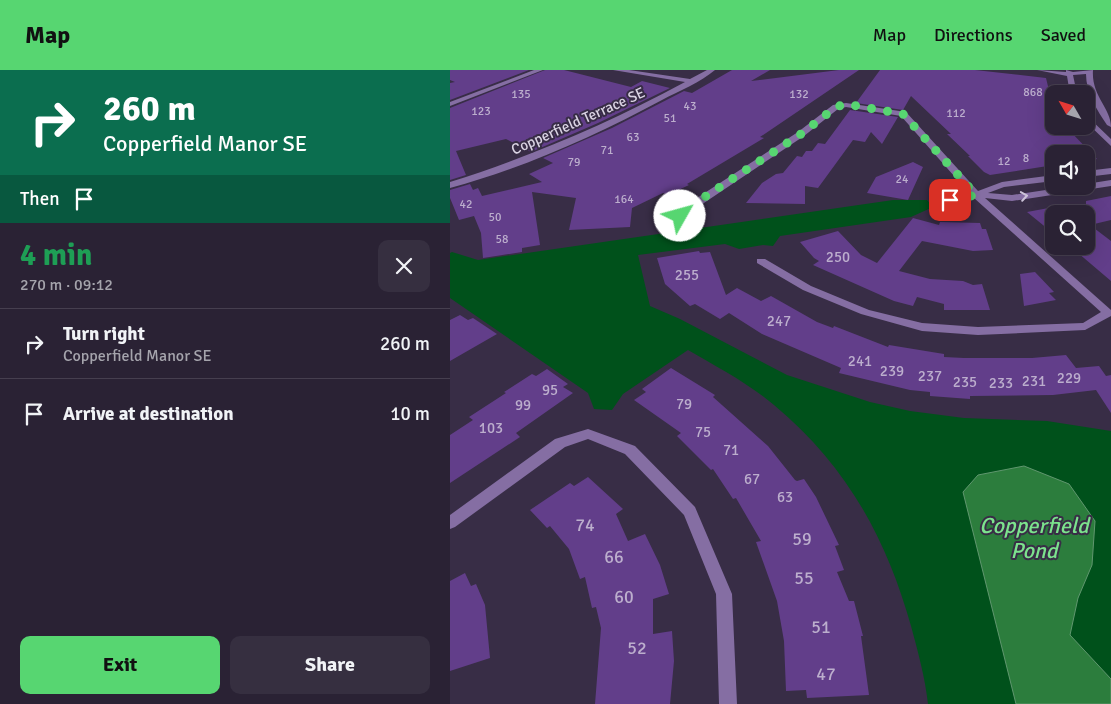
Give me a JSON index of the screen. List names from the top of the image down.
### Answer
{
  "streets": {
    "street": ["Copperfield Terrace SE"]
  },
  "water": ["Copperfield Pond"],
  "house_numbers": [
    "868",
    "135",
    "132",
    "43",
    "123",
    "112",
    "51",
    "63",
    "71",
    "8",
    "12",
    "79",
    "24",
    "164",
    "42",
    "50",
    "58",
    "250",
    "255",
    "247",
    "241",
    "239",
    "237",
    "229",
    "231",
    "235",
    "233",
    "95",
    "79",
    "99",
    "103",
    "75",
    "71",
    "67",
    "63",
    "74",
    "59",
    "66",
    "55",
    "60",
    "51",
    "52",
    "47"
  ],
  "north": "top left",
  "page": {
    "header": "Map",
    "nav": ["Map", "Directions", "Saved"],
    "turn": ["260 m", "Copperfield Manor SE"],
    "then": "Then",
    "heading": ["4 min", "270 m · 09:12"],
    "list": [
      {
        "name": "Turn right",
        "note": "Copperfield Manor SE",
        "value": "260 m"
      },
      {
        "name": "Arrive at destination",
        "value": "10 m"
      }
    ],
    "buttons": ["Exit", "Share"]
  }
}
